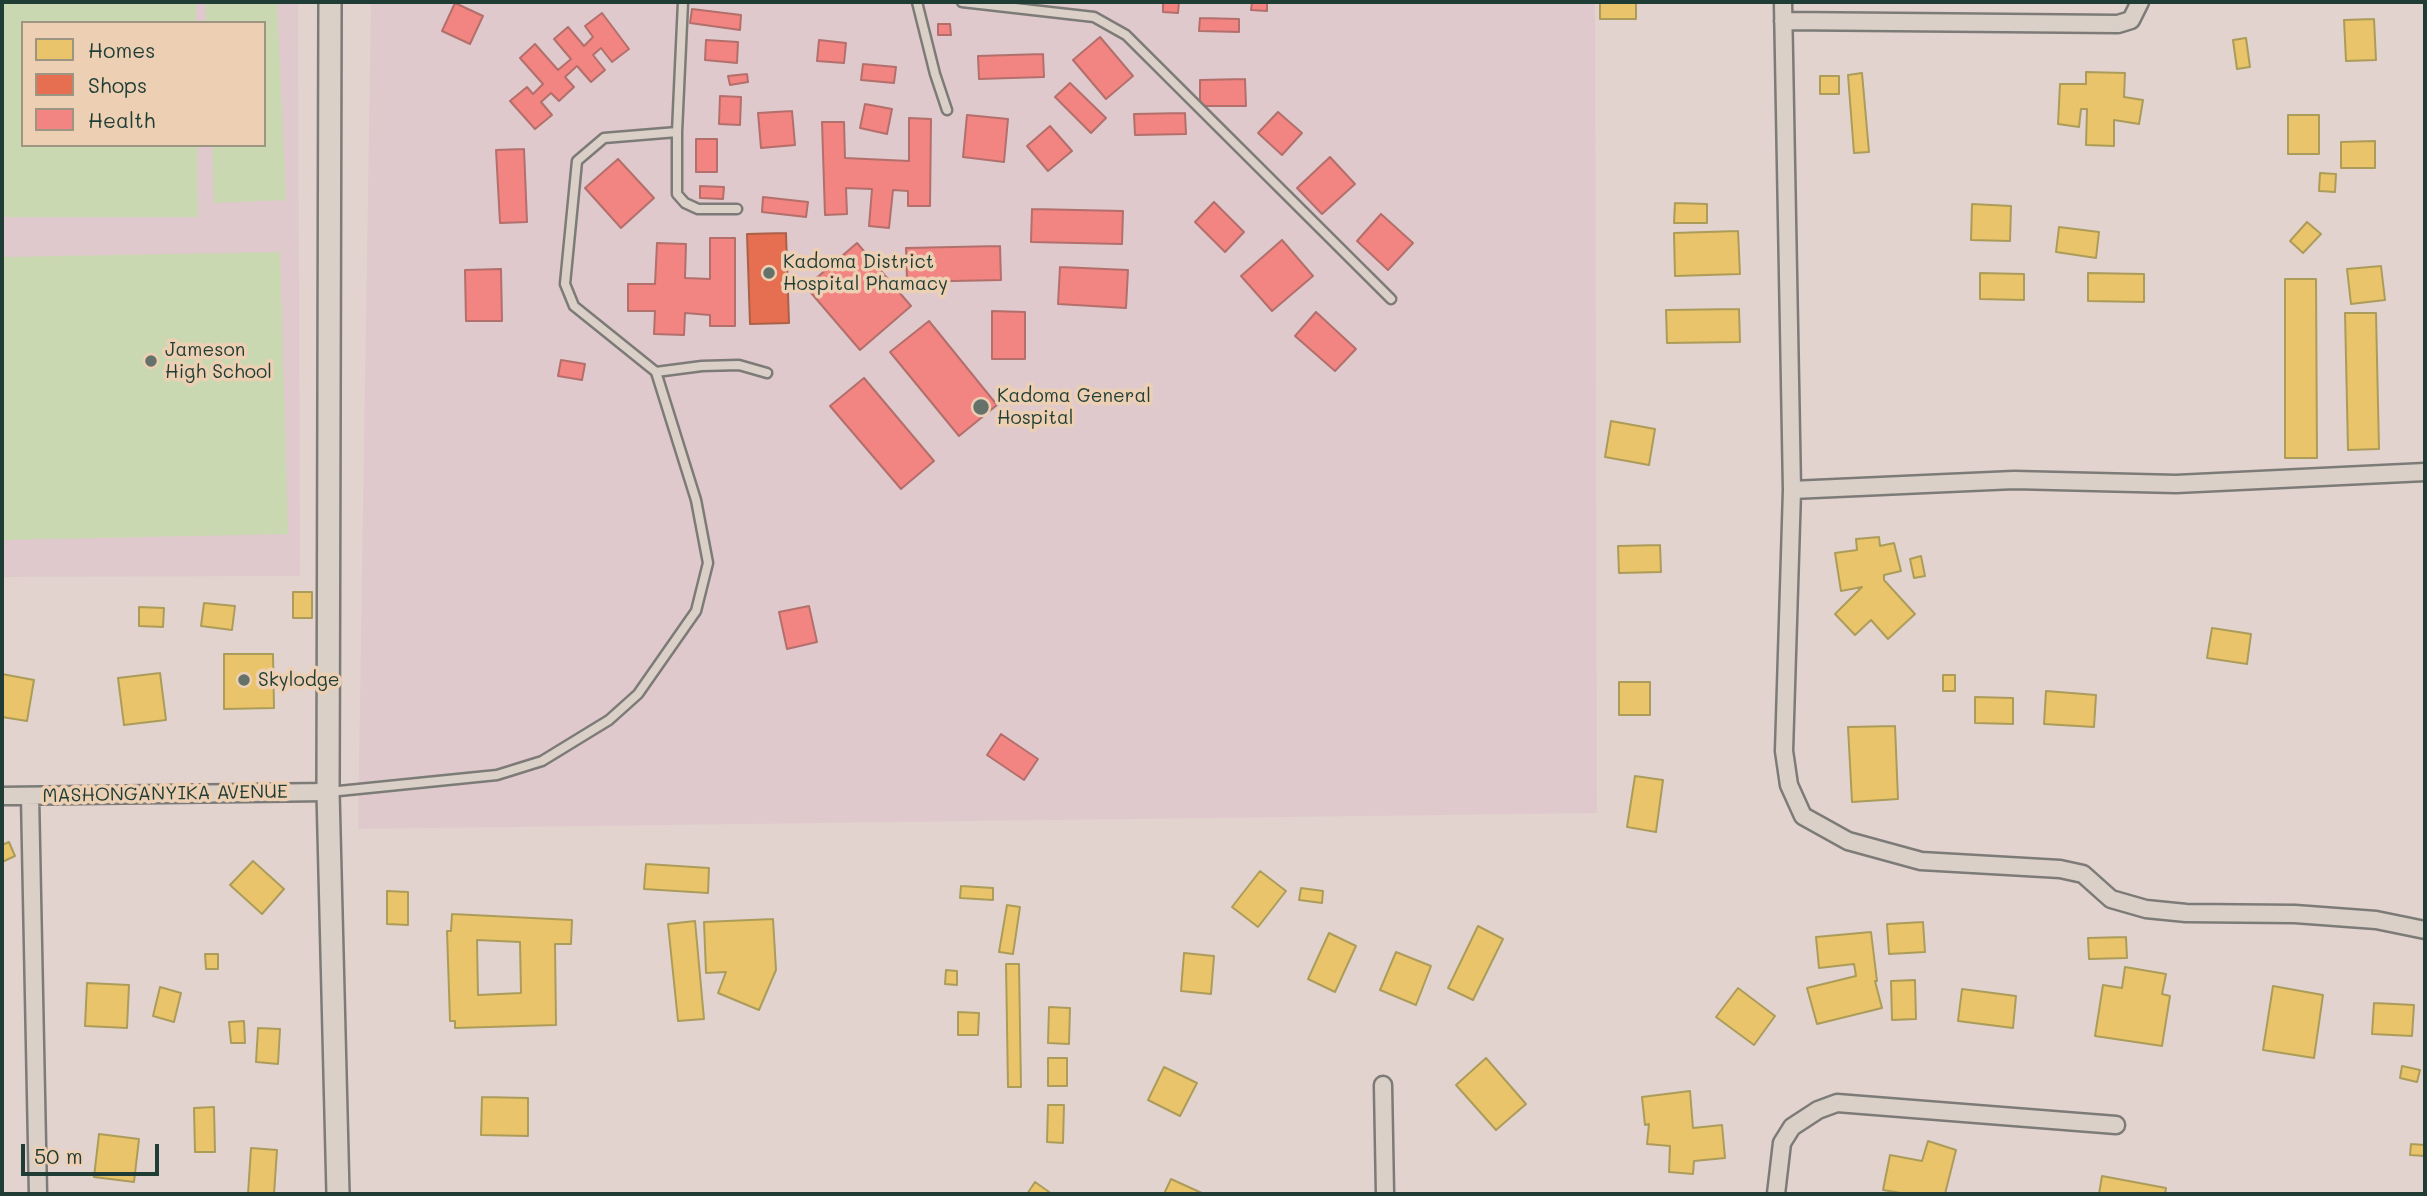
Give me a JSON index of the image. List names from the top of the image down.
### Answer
{
  "streets": {
    "street": ["MASHONGANYIKA AVENUE"]
  },
  "places": [
    "Kadoma District Hospital Phamacy",
    "Jameson High School",
    "Kadoma General Hospital",
    "Skylodge"
  ],
  "legend": ["Homes", "Shops", "Health"],
  "scale_bar": "50 m"
}
